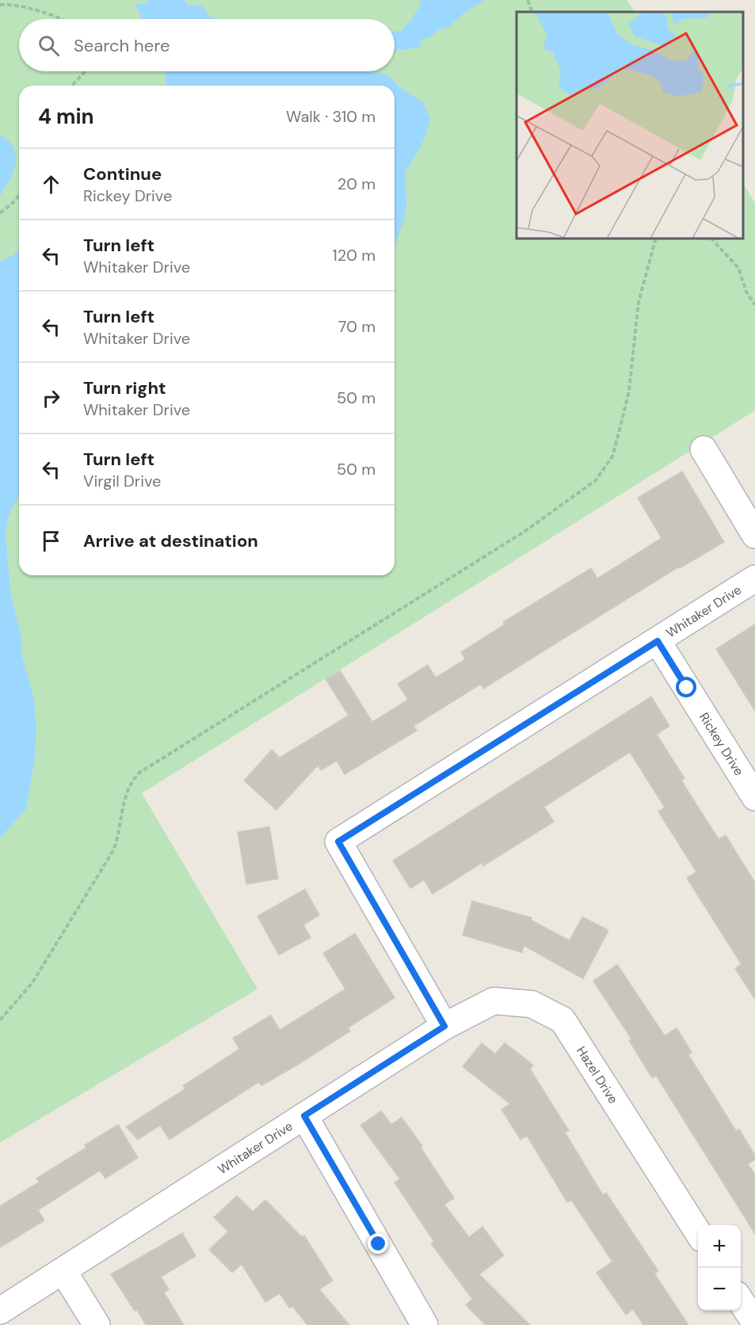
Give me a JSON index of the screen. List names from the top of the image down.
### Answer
{
  "streets": {
    "street": ["Whitaker Drive", "Rickey Drive", "Hazel Drive"]
  },
  "crossings": [
    ["Whitaker Drive", "Rickey Drive"],
    ["Whitaker Drive", "Hazel Drive"]
  ],
  "page": {
    "search": "Search here",
    "heading": ["4 min", "Walk · 310 m"],
    "list": [
      ["Continue", "Rickey Drive", "20 m"],
      ["Turn left", "Whitaker Drive", "120 m"],
      ["Turn left", "Whitaker Drive", "70 m"],
      ["Turn right", "Whitaker Drive", "50 m"],
      ["Turn left", "Virgil Drive", "50 m"],
      "Arrive at destination"
    ],
    "map_buttons": ["+", "−"]
  }
}
